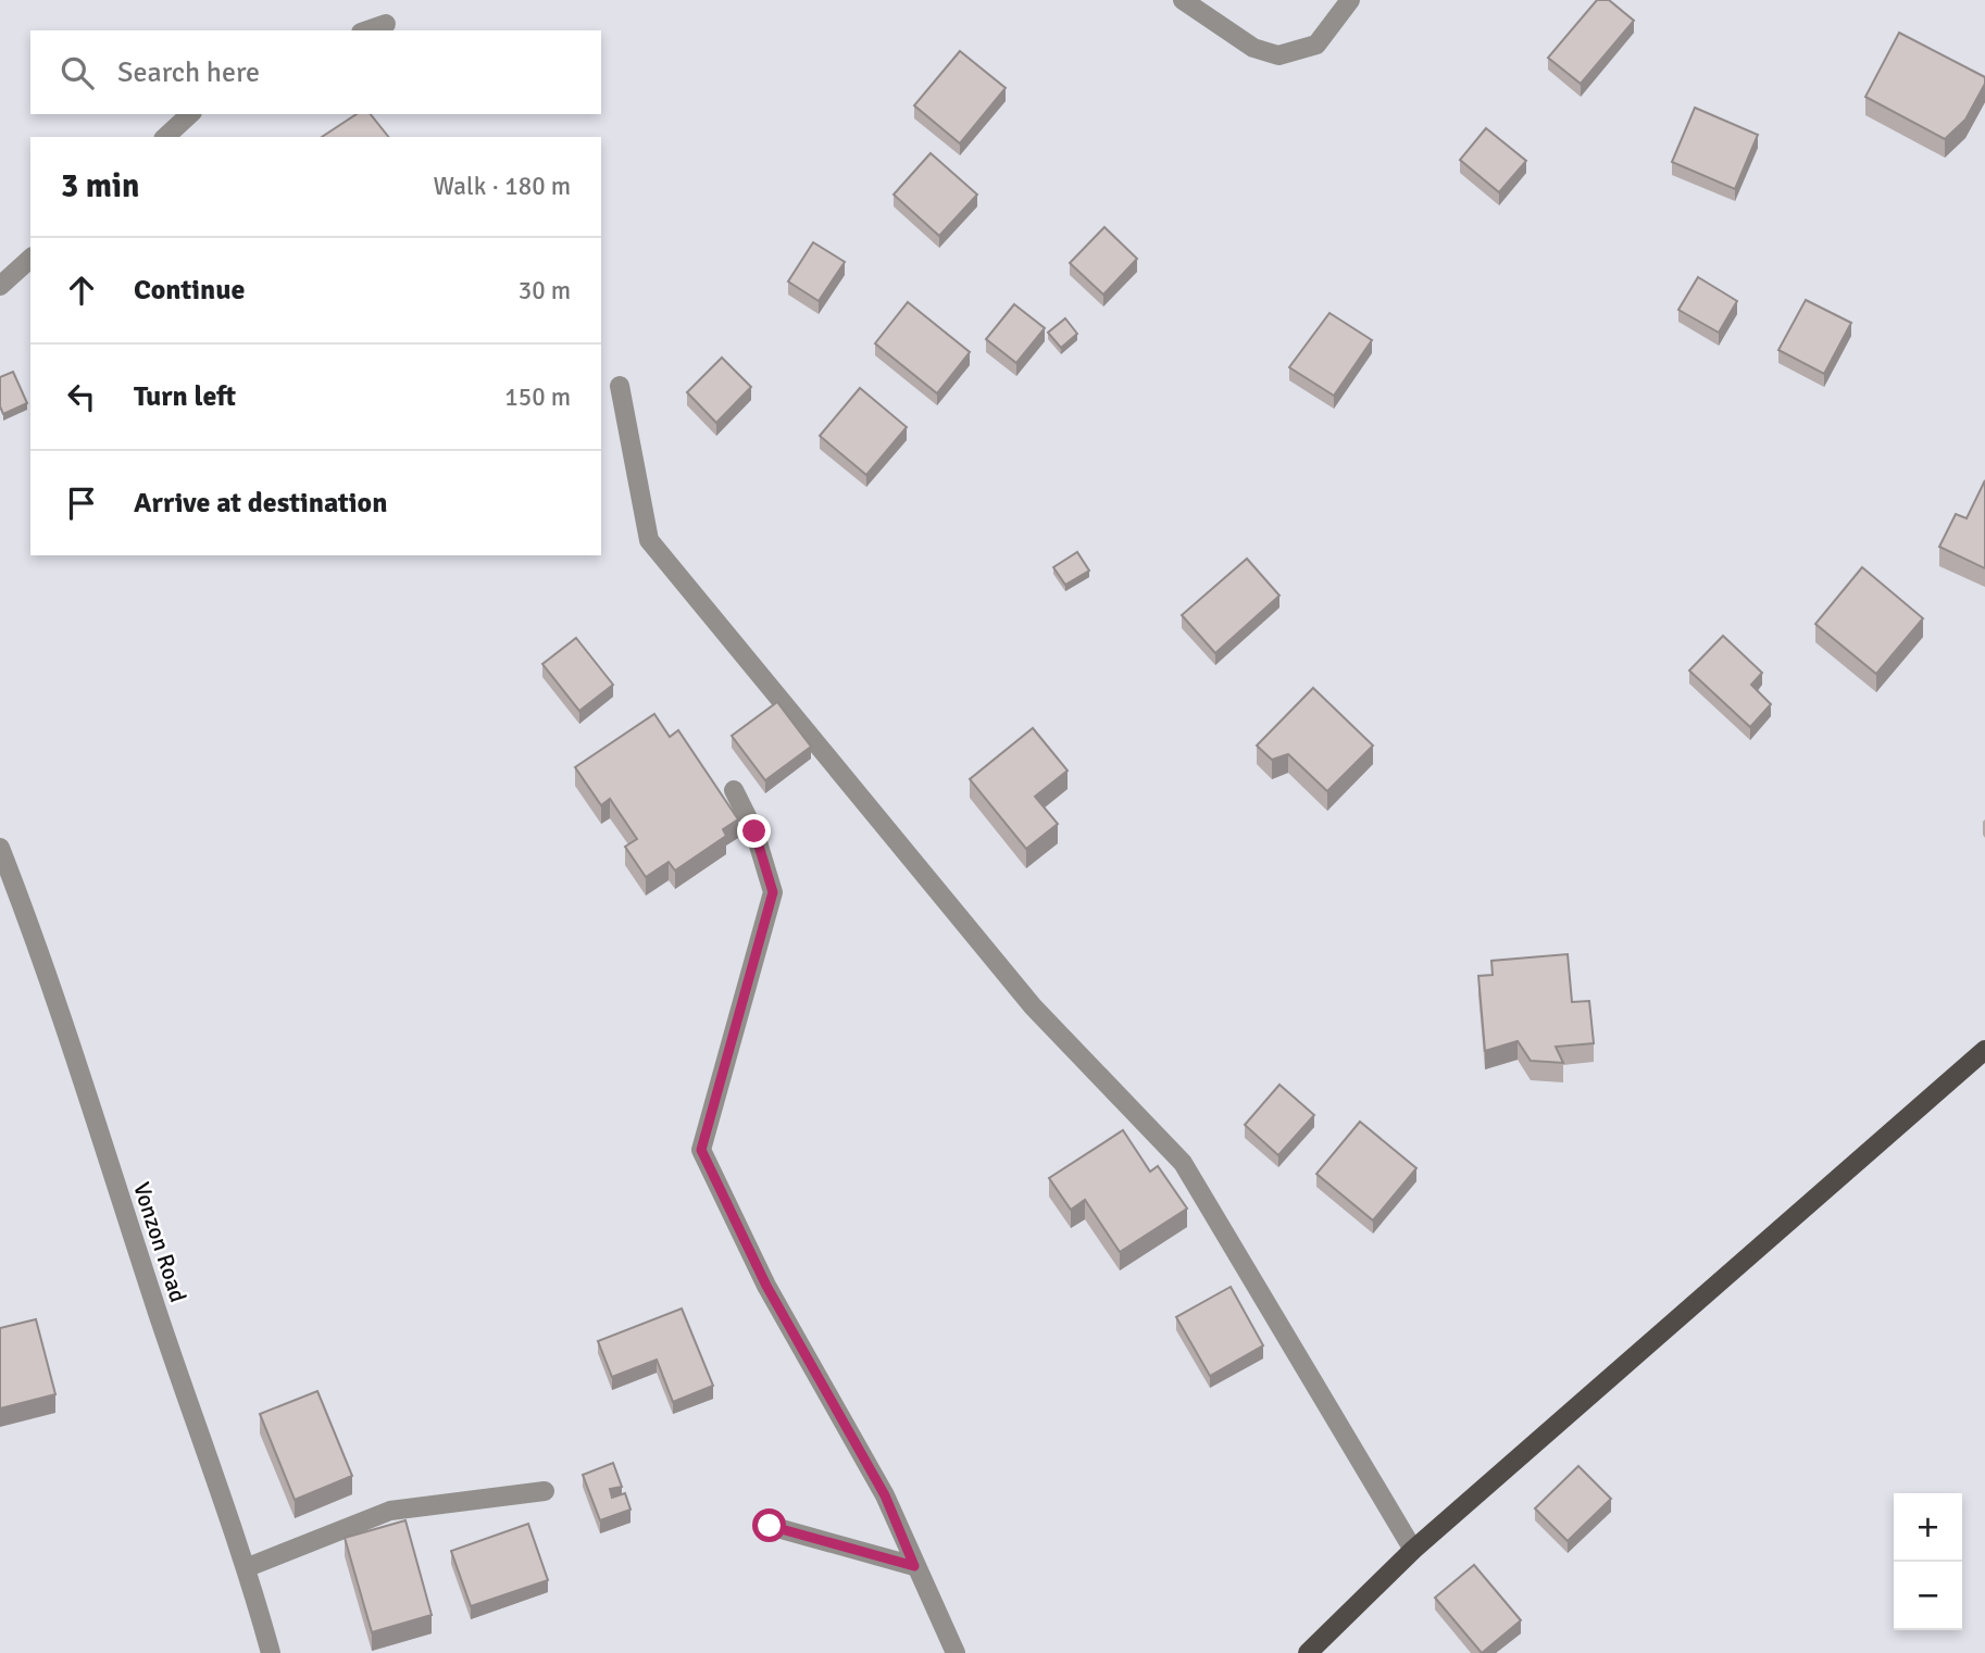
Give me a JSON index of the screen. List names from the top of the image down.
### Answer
{
  "streets": {
    "street": ["Vonzon Road"]
  },
  "page": {
    "search": "Search here",
    "heading": ["3 min", "Walk · 180 m"],
    "list": [
      ["Continue", "30 m"],
      ["Turn left", "150 m"],
      "Arrive at destination"
    ],
    "map_buttons": ["+", "−"]
  }
}
